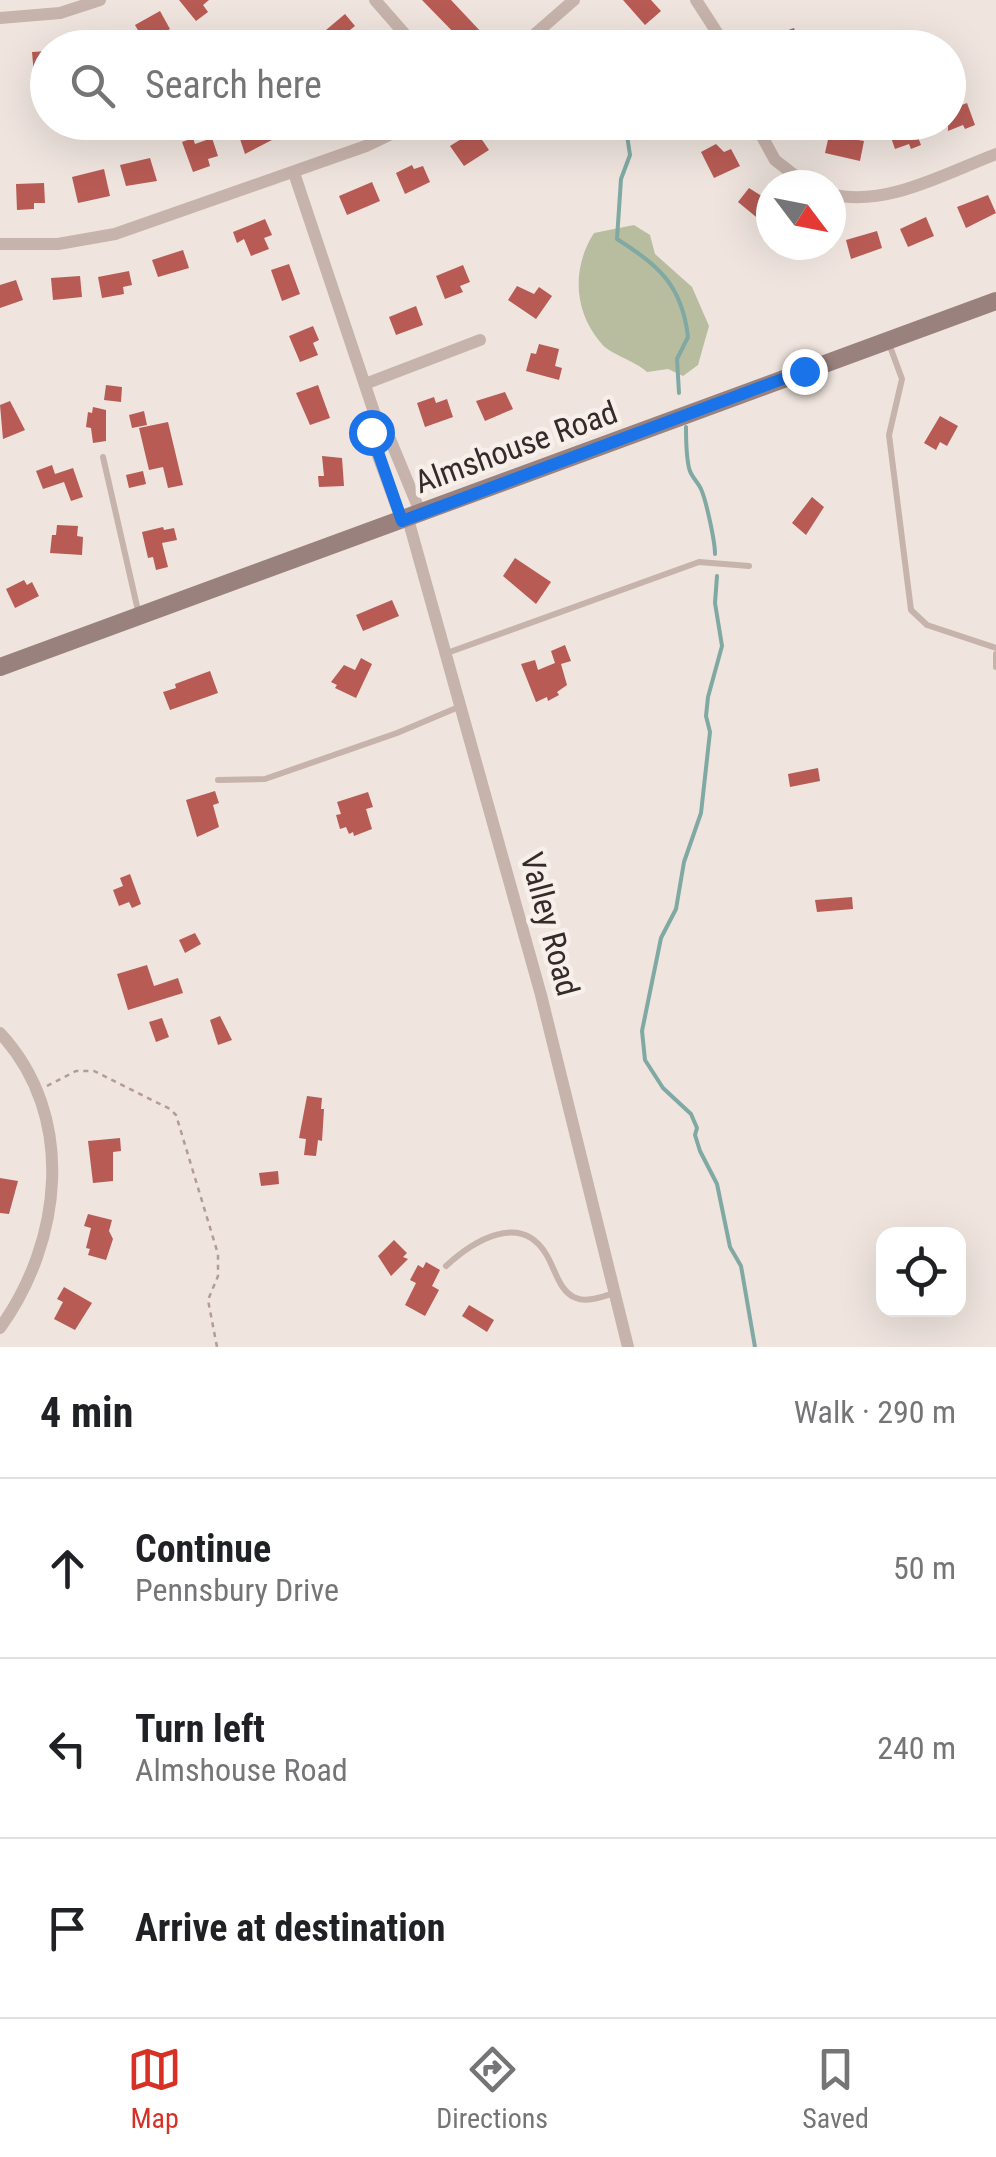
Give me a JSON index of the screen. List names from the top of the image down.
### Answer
{
  "streets": {
    "main road": ["Almshouse Road"],
    "street": ["Valley Road"]
  },
  "crossings": [
    ["Almshouse Road", "Valley Road"]
  ],
  "north": "bottom right",
  "page": {
    "search": "Search here",
    "heading": ["4 min", "Walk · 290 m"],
    "list": [
      ["Continue", "Pennsbury Drive", "50 m"],
      ["Turn left", "Almshouse Road", "240 m"],
      "Arrive at destination"
    ],
    "nav": ["Map", "Directions", "Saved"]
  }
}
